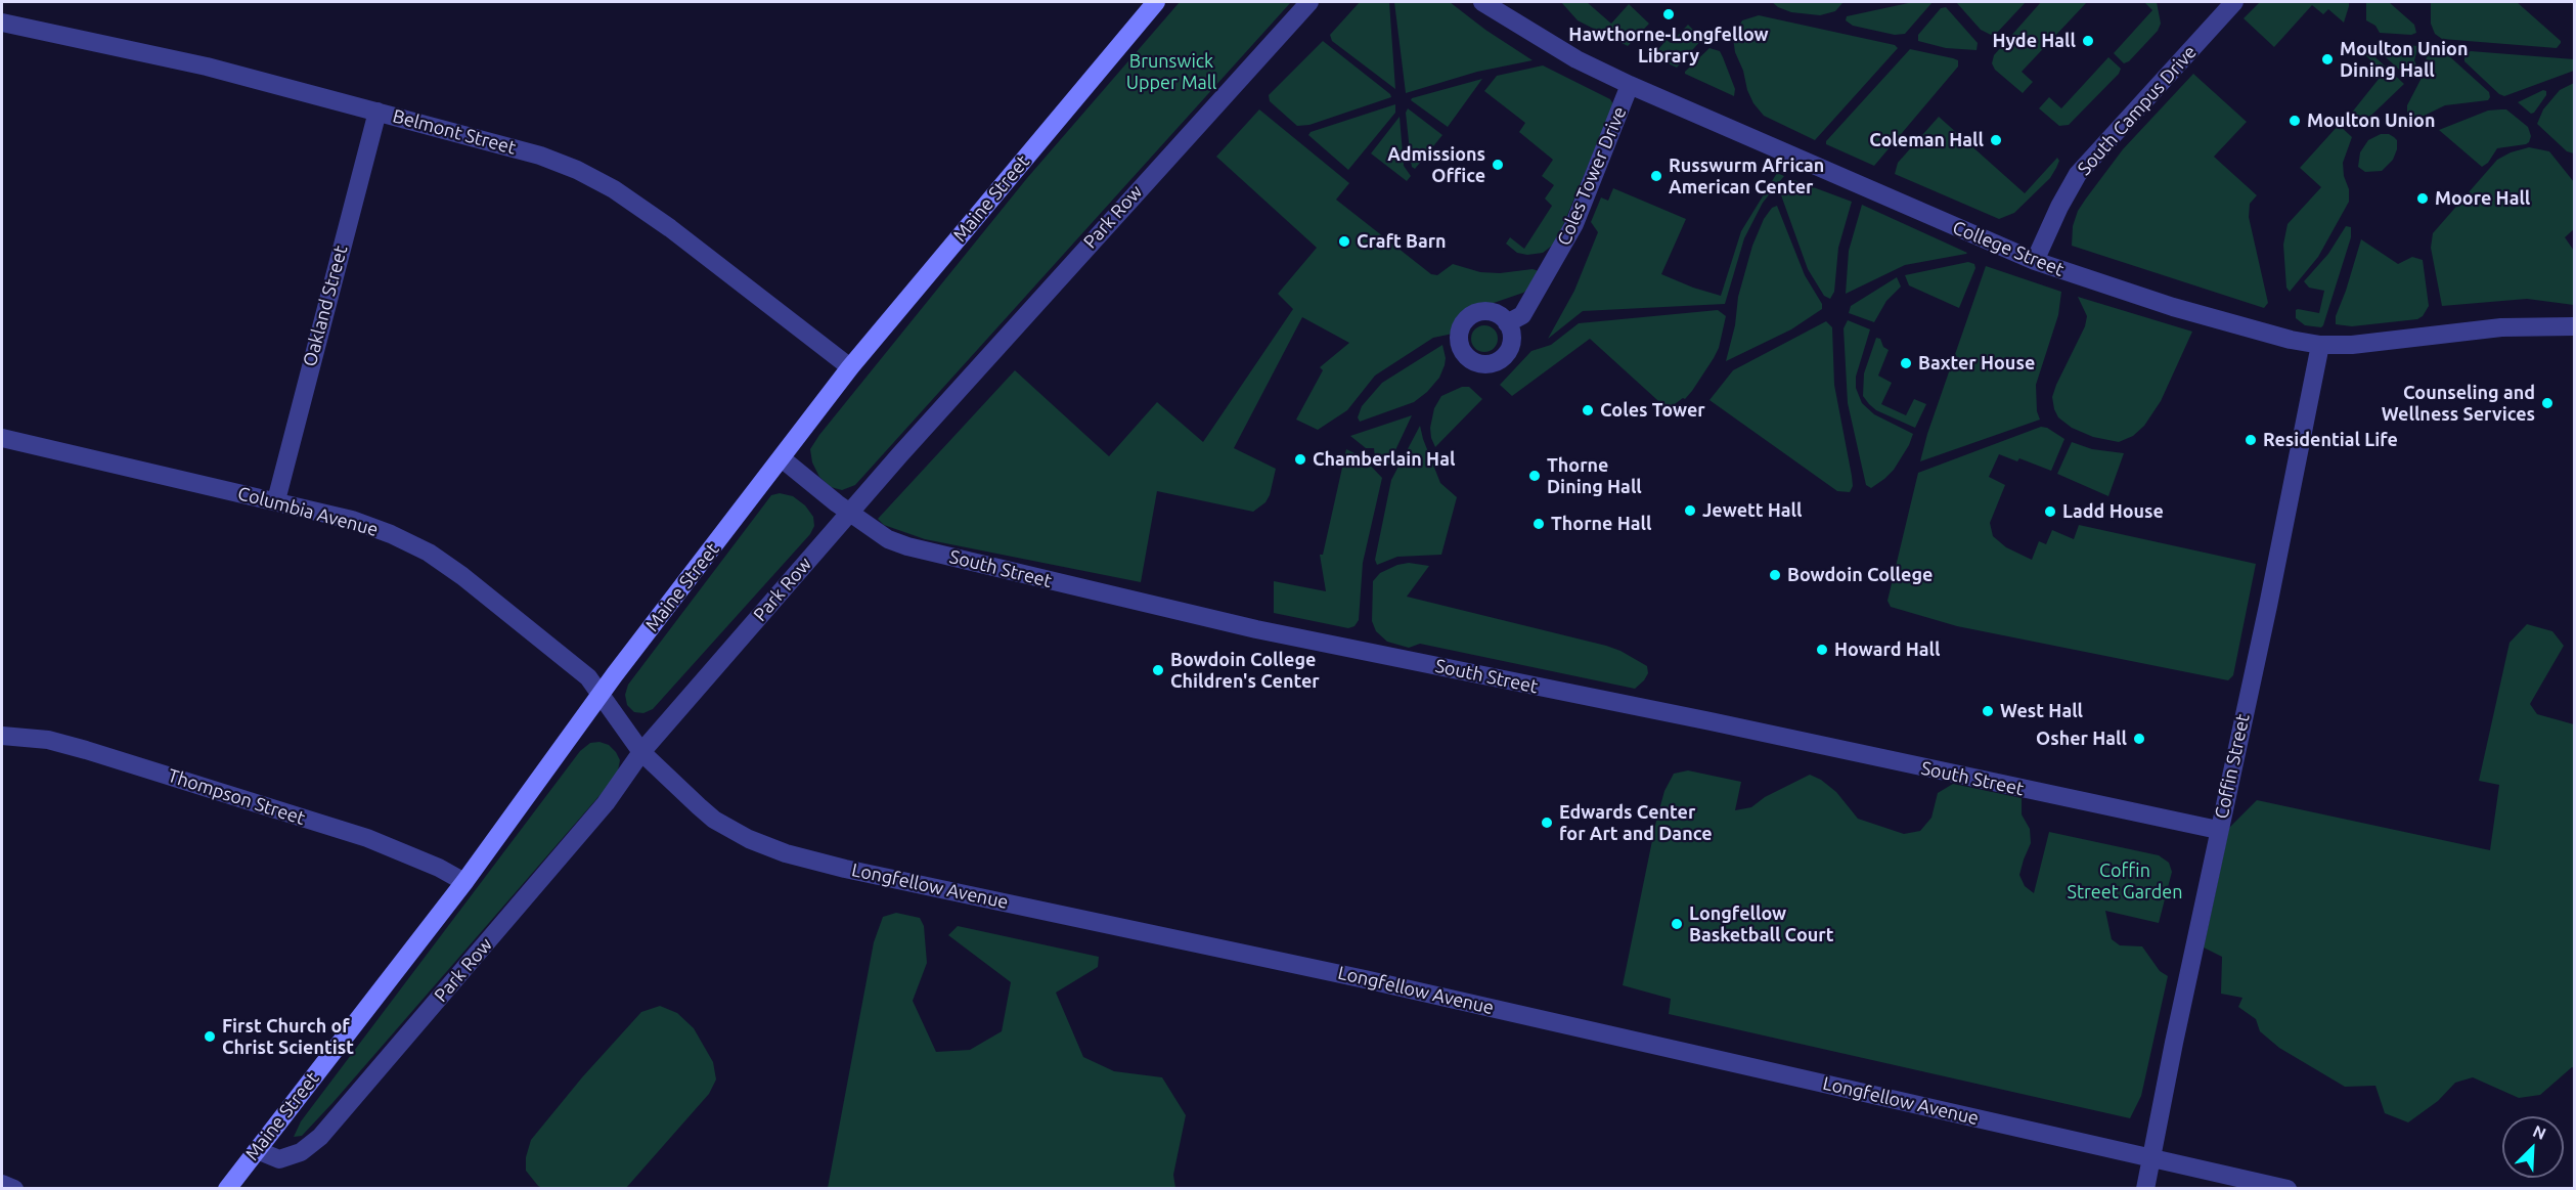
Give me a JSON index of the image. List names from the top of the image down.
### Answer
{
  "streets": {
    "street": [
      "South Campus Drive",
      "Belmont Street",
      "Coles Tower Drive",
      "Maine Street",
      "Park Row",
      "College Street",
      "Oakland Street",
      "Columbia Avenue",
      "South Street",
      "Coffin Street",
      "Thompson Street",
      "Longfellow Avenue"
    ]
  },
  "crossings": [
    ["South Campus Drive", "College Street"],
    ["Belmont Street", "Maine Street"],
    ["Belmont Street", "Oakland Street"],
    ["Coles Tower Drive", "College Street"],
    ["Maine Street", "Park Row"],
    ["Maine Street", "Columbia Avenue"],
    ["Maine Street", "South Street"],
    ["Maine Street", "Thompson Street"],
    ["Maine Street", "Longfellow Avenue"],
    ["Park Row", "South Street"],
    ["Park Row", "Longfellow Avenue"],
    ["College Street", "Coffin Street"],
    ["Oakland Street", "Columbia Avenue"],
    ["Columbia Avenue", "Longfellow Avenue"],
    ["South Street", "Coffin Street"],
    ["Coffin Street", "Longfellow Avenue"]
  ],
  "parks": ["Brunswick Upper Mall", "Coffin Street Garden"],
  "places": [
    "Hawthorne-Longfellow Library",
    "Hyde Hall",
    "Moulton Union Dining Hall",
    "Moulton Union",
    "Coleman Hall",
    "Admissions Office",
    "Russwurm African American Center",
    "Moore Hall",
    "Craft Barn",
    "Baxter House",
    "Counseling and Wellness Services",
    "Coles Tower",
    "Residential Life",
    "Chamberlain Hal",
    "Thorne Dining Hall",
    "Jewett Hall",
    "Ladd House",
    "Thorne Hall",
    "Bowdoin College",
    "Howard Hall",
    "Bowdoin College Children's Center",
    "West Hall",
    "Osher Hall",
    "Edwards Center for Art and Dance",
    "Longfellow Basketball Court",
    "First Church of Christ Scientist"
  ],
  "north": "top right"
}
